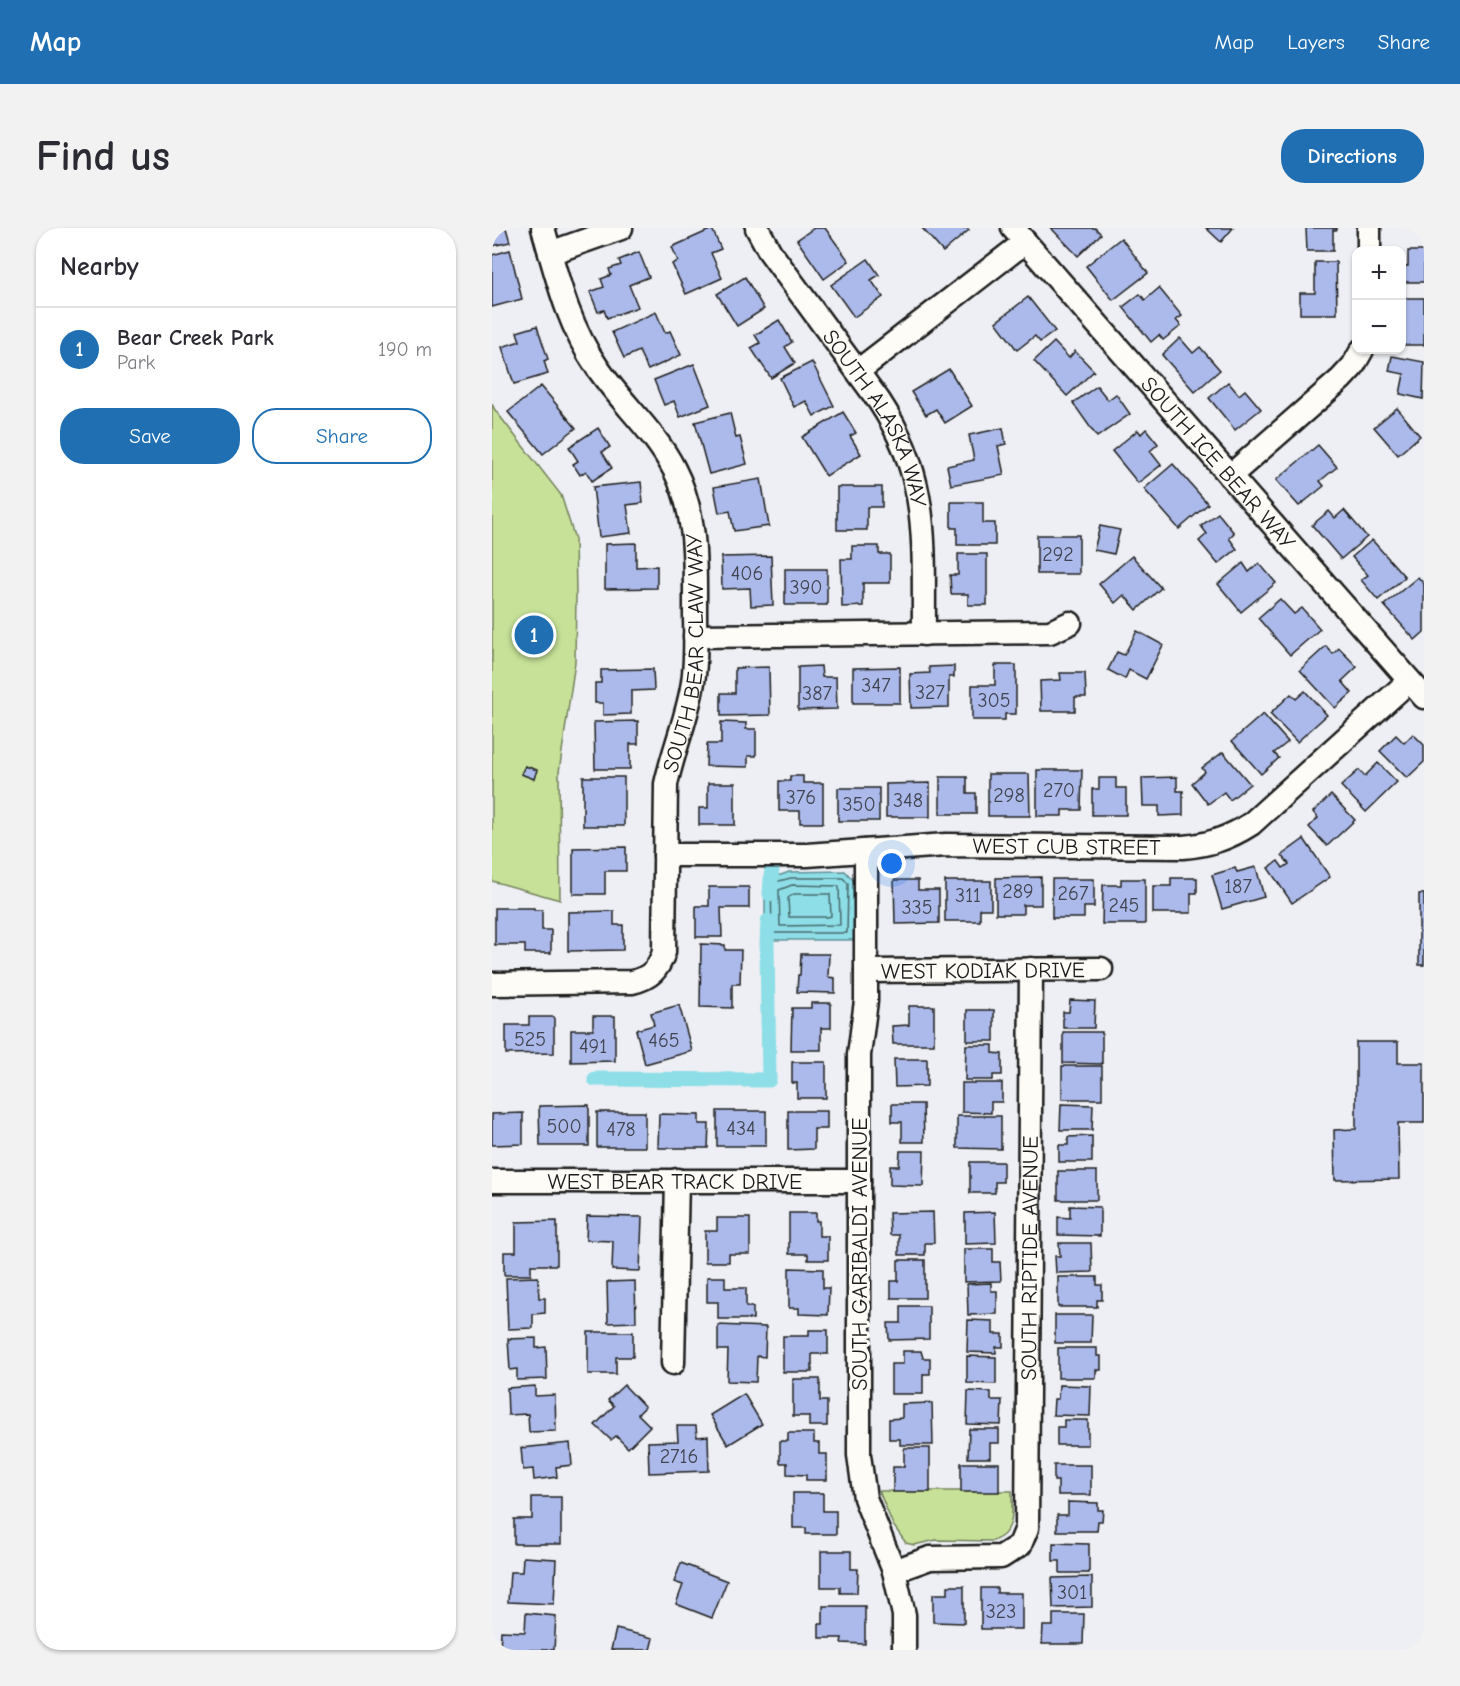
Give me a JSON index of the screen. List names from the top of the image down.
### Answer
{
  "streets": {
    "street": [
      "SOUTH ALASKA WAY",
      "SOUTH ICE BEAR WAY",
      "SOUTH BEAR CLAW WAY",
      "WEST CUB STREET",
      "WEST KODIAK DRIVE",
      "WEST BEAR TRACK DRIVE",
      "SOUTH GARIBALDI AVENUE",
      "SOUTH RIPTIDE AVENUE"
    ]
  },
  "crossings": [
    ["SOUTH ICE BEAR WAY", "WEST CUB STREET"],
    ["SOUTH BEAR CLAW WAY", "WEST CUB STREET"],
    ["WEST CUB STREET", "SOUTH GARIBALDI AVENUE"],
    ["WEST KODIAK DRIVE", "SOUTH GARIBALDI AVENUE"],
    ["WEST KODIAK DRIVE", "SOUTH RIPTIDE AVENUE"],
    ["WEST BEAR TRACK DRIVE", "SOUTH GARIBALDI AVENUE"],
    ["SOUTH GARIBALDI AVENUE", "SOUTH RIPTIDE AVENUE"]
  ],
  "house_numbers": [
    "292",
    "406",
    "390",
    "347",
    "327",
    "387",
    "305",
    "270",
    "298",
    "376",
    "348",
    "350",
    "187",
    "289",
    "267",
    "311",
    "245",
    "335",
    "525",
    "465",
    "491",
    "500",
    "434",
    "478",
    "2716",
    "301",
    "323"
  ],
  "page": {
    "header": "Map",
    "nav": ["Map", "Layers", "Share"],
    "buttons": [
      "Directions",
      ["Save", "Share"]
    ],
    "title": "Find us",
    "heading": "Nearby",
    "map_buttons": ["+", "−"],
    "list": [
      {
        "mark": "1",
        "name": "Bear Creek Park",
        "note": "Park",
        "value": "190 m"
      }
    ],
    "pins": "1"
  }
}
